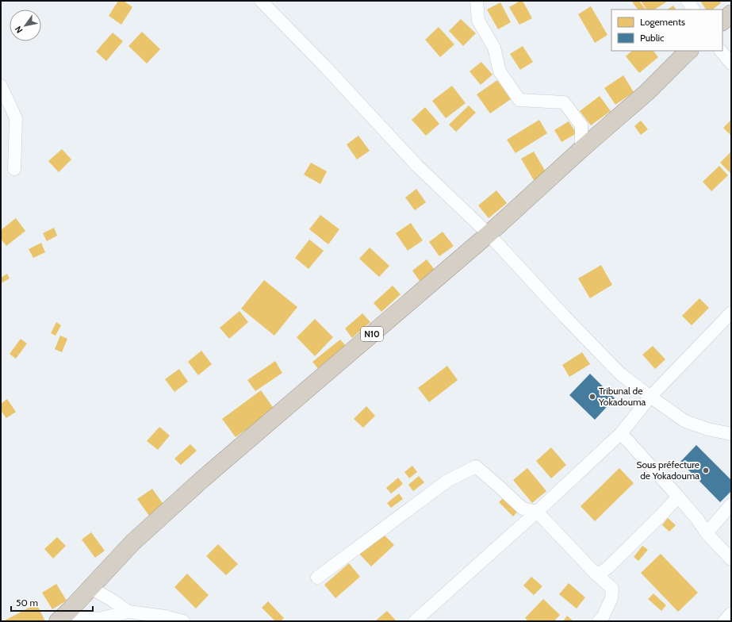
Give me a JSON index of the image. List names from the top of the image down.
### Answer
{
  "streets": {
    "highway": ["N10"]
  },
  "places": ["Tribunal de Yokadouma", "Sous préfecture de Yokadouma"],
  "legend": ["Logements", "Public"],
  "scale_bar": "50 m",
  "north": "bottom left"
}
